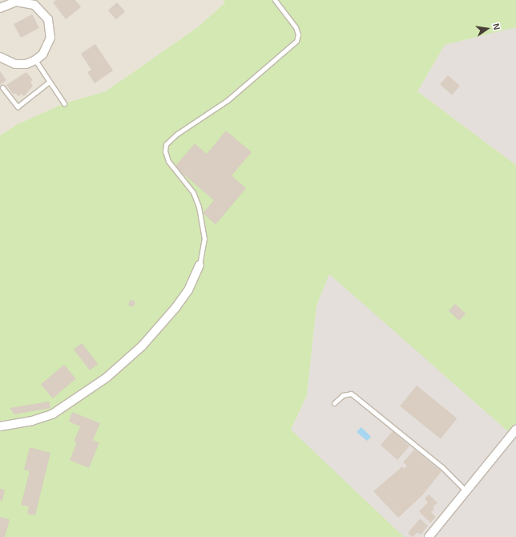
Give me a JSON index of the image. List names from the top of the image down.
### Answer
{
  "north": "right"
}
